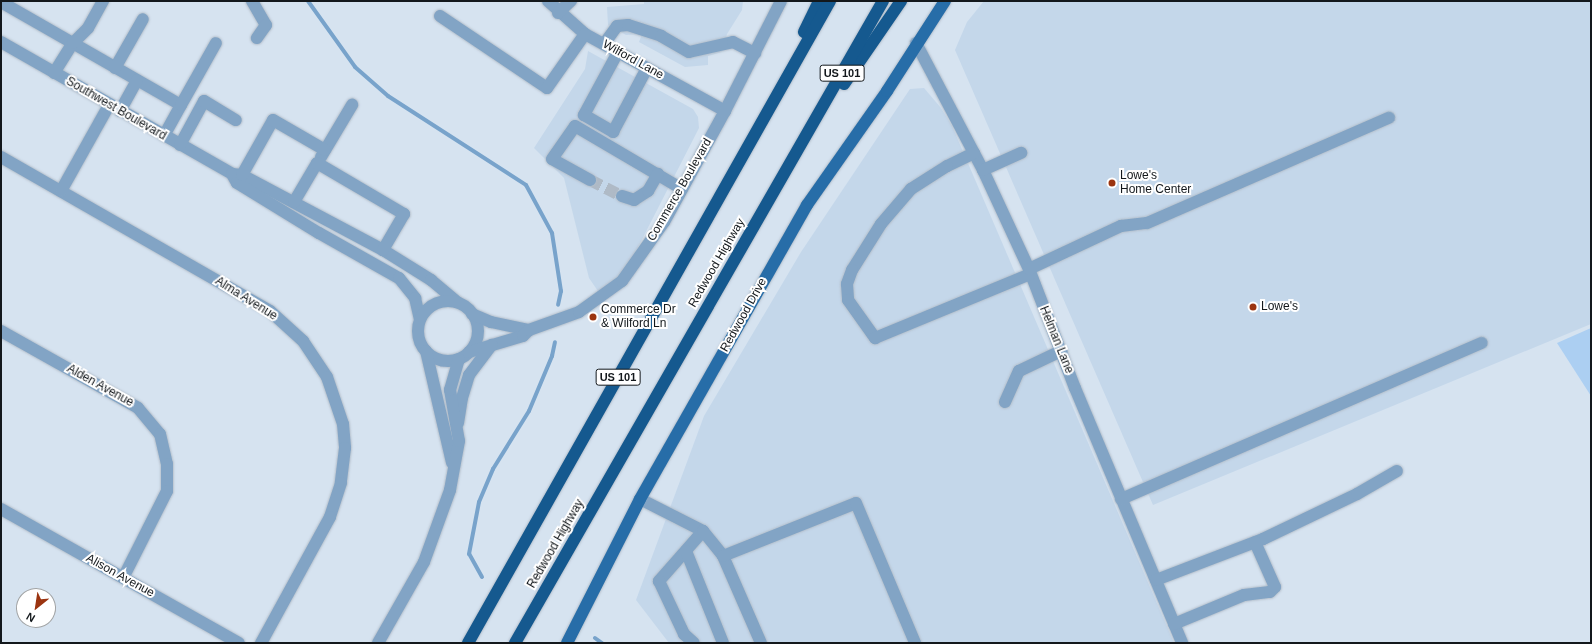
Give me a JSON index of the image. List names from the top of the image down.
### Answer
{
  "streets": {
    "highway": ["US 101", "Redwood Highway"],
    "main road": ["Redwood Drive"],
    "street": [
      "Wilford Lane",
      "Southwest Boulevard",
      "Commerce Boulevard",
      "Alma Avenue",
      "Helman Lane",
      "Alden Avenue",
      "Alison Avenue"
    ]
  },
  "crossings": [
    ["Wilford Lane", "Commerce Boulevard"],
    ["Southwest Boulevard", "Commerce Boulevard"],
    ["Redwood Drive", "Helman Lane"],
    ["Alden Avenue", "Alison Avenue"]
  ],
  "places": ["Lowe's Home Center", "Lowe's", "Commerce Dr & Wilford Ln"],
  "north": "bottom left"
}
